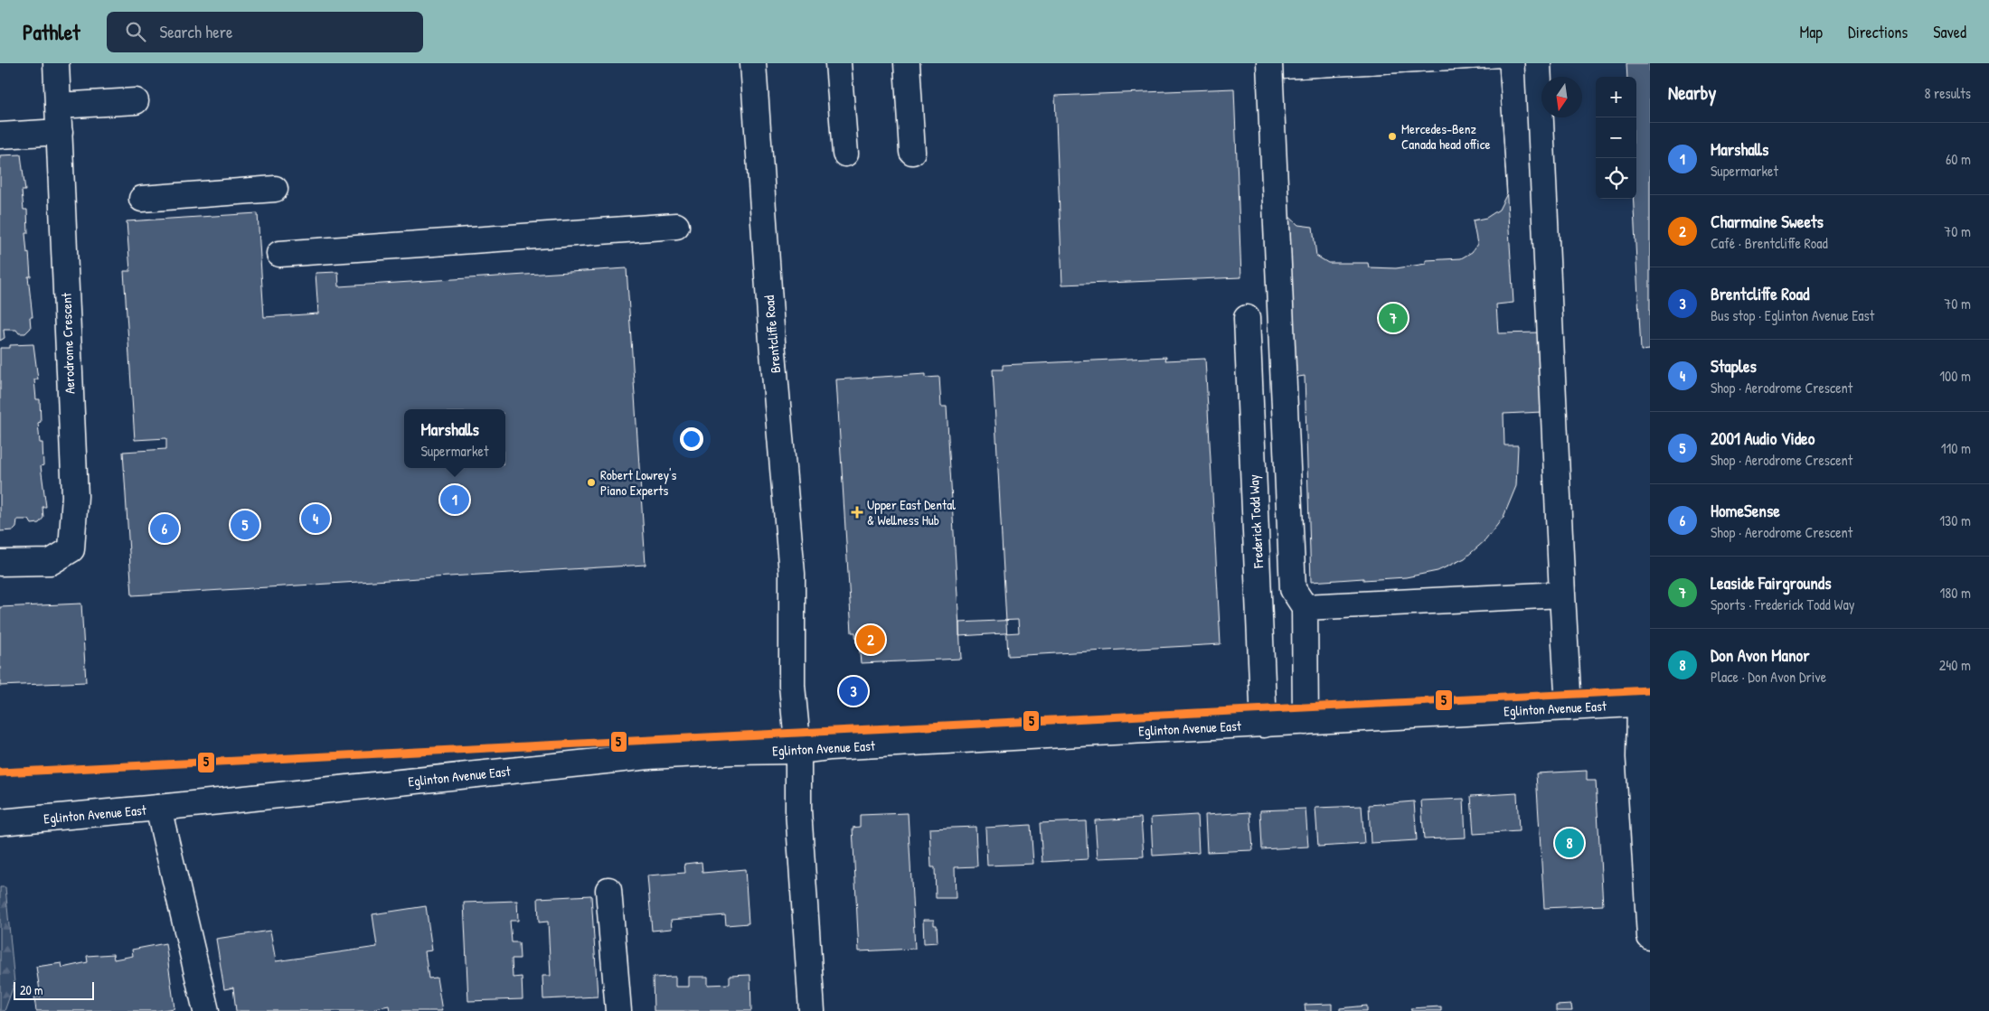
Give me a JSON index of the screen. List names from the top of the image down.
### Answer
{
  "streets": {
    "street": [
      "Brentcliffe Road",
      "Aerodrome Crescent",
      "Frederick Todd Way",
      "Eglinton Avenue East"
    ]
  },
  "crossings": [
    ["Brentcliffe Road", "Eglinton Avenue East"],
    ["Frederick Todd Way", "Eglinton Avenue East"]
  ],
  "places": {
    "other": ["Mercedes-Benz Canada head office", "Robert Lowrey's Piano Experts"],
    "health": ["Upper East Dental & Wellness Hub"]
  },
  "lines": ["transit line 5"],
  "scale_bar": "20 m",
  "north": "bottom",
  "page": {
    "header": "Pathlet",
    "search": "Search here",
    "nav": ["Map", "Directions", "Saved"],
    "heading": ["Nearby", "8 results"],
    "map_buttons": ["+", "−"],
    "list": [
      {
        "mark": "1",
        "name": "Marshalls",
        "note": "Supermarket",
        "value": "60 m"
      },
      {
        "mark": "2",
        "name": "Charmaine Sweets",
        "note": "Café · Brentcliffe Road",
        "value": "70 m"
      },
      {
        "mark": "3",
        "name": "Brentcliffe Road",
        "note": "Bus stop · Eglinton Avenue East",
        "value": "70 m"
      },
      {
        "mark": "4",
        "name": "Staples",
        "note": "Shop · Aerodrome Crescent",
        "value": "100 m"
      },
      {
        "mark": "5",
        "name": "2001 Audio Video",
        "note": "Shop · Aerodrome Crescent",
        "value": "110 m"
      },
      {
        "mark": "6",
        "name": "HomeSense",
        "note": "Shop · Aerodrome Crescent",
        "value": "130 m"
      },
      {
        "mark": "7",
        "name": "Leaside Fairgrounds",
        "note": "Sports · Frederick Todd Way",
        "value": "180 m"
      },
      {
        "mark": "8",
        "name": "Don Avon Manor",
        "note": "Place · Don Avon Drive",
        "value": "240 m"
      }
    ],
    "pins": [
      "7",
      "1",
      "4",
      "5",
      "6",
      "2",
      "3",
      "8"
    ],
    "popup": ["Marshalls", "Supermarket"],
    "scale": "20 m"
  }
}
